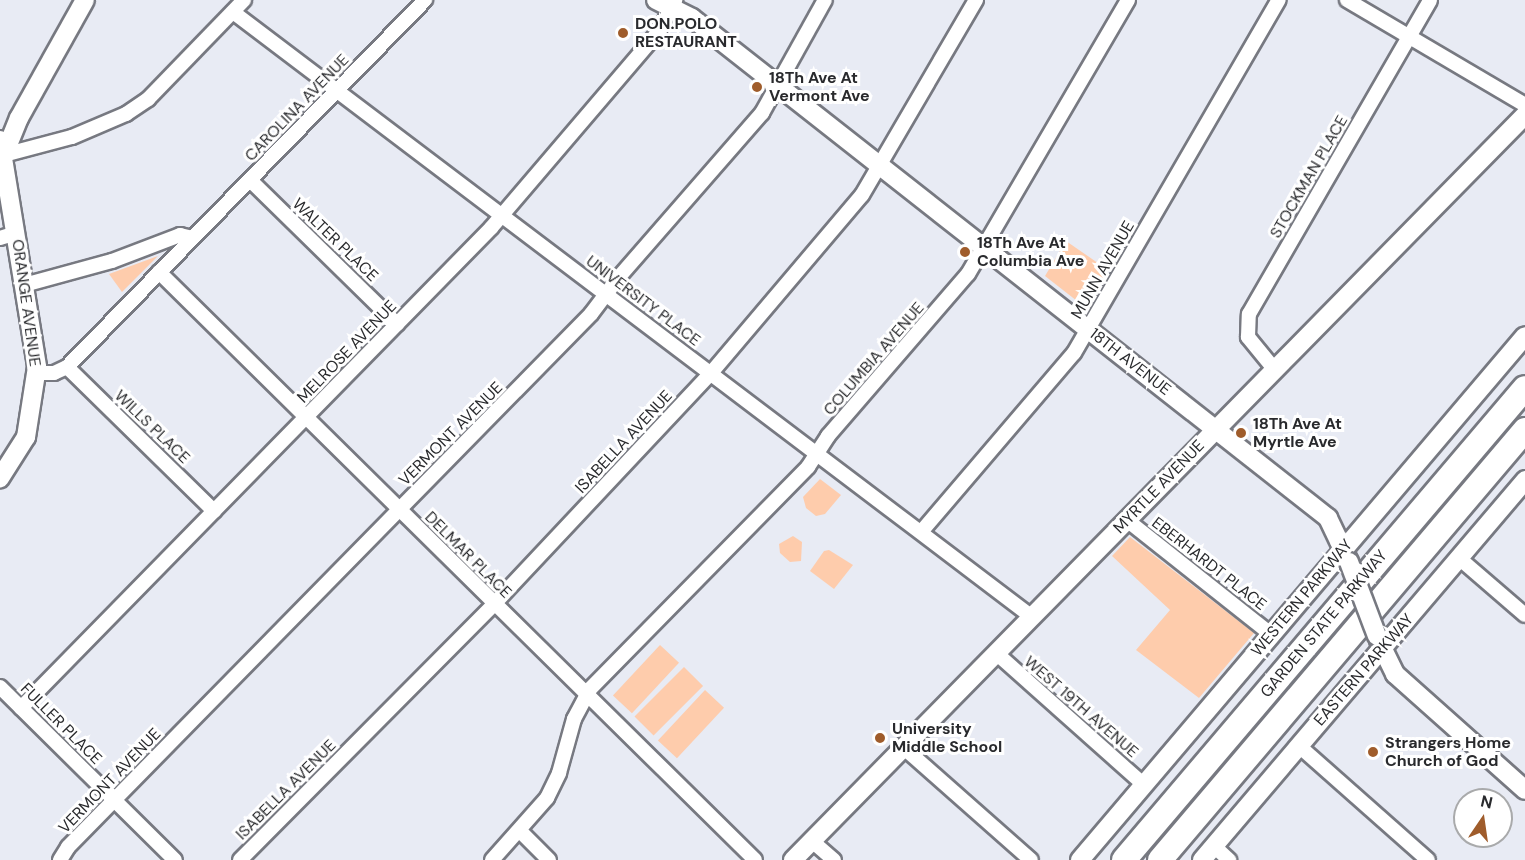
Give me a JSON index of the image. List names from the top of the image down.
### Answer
{
  "streets": {
    "highway": ["GARDEN STATE PARKWAY"],
    "main road": [
      "ORANGE AVENUE",
      "18TH AVENUE",
      "MYRTLE AVENUE",
      "WESTERN PARKWAY",
      "EASTERN PARKWAY"
    ],
    "street": [
      "CAROLINA AVENUE",
      "STOCKMAN PLACE",
      "WALTER PLACE",
      "MUNN AVENUE",
      "UNIVERSITY PLACE",
      "MELROSE AVENUE",
      "COLUMBIA AVENUE",
      "WILLS PLACE",
      "VERMONT AVENUE",
      "ISABELLA AVENUE",
      "DELMAR PLACE",
      "EBERHARDT PLACE",
      "WEST 19TH AVENUE",
      "FULLER PLACE"
    ]
  },
  "crossings": [
    ["CAROLINA AVENUE", "WALTER PLACE"],
    ["CAROLINA AVENUE", "UNIVERSITY PLACE"],
    ["CAROLINA AVENUE", "WILLS PLACE"],
    ["CAROLINA AVENUE", "DELMAR PLACE"],
    ["STOCKMAN PLACE", "MYRTLE AVENUE"],
    ["WALTER PLACE", "MELROSE AVENUE"],
    ["MUNN AVENUE", "UNIVERSITY PLACE"],
    ["MUNN AVENUE", "18TH AVENUE"],
    ["UNIVERSITY PLACE", "MELROSE AVENUE"],
    ["UNIVERSITY PLACE", "COLUMBIA AVENUE"],
    ["UNIVERSITY PLACE", "VERMONT AVENUE"],
    ["UNIVERSITY PLACE", "ISABELLA AVENUE"],
    ["UNIVERSITY PLACE", "MYRTLE AVENUE"],
    ["MELROSE AVENUE", "18TH AVENUE"],
    ["MELROSE AVENUE", "WILLS PLACE"],
    ["MELROSE AVENUE", "DELMAR PLACE"],
    ["MELROSE AVENUE", "FULLER PLACE"],
    ["COLUMBIA AVENUE", "18TH AVENUE"],
    ["COLUMBIA AVENUE", "DELMAR PLACE"],
    ["18TH AVENUE", "VERMONT AVENUE"],
    ["18TH AVENUE", "ISABELLA AVENUE"],
    ["18TH AVENUE", "MYRTLE AVENUE"],
    ["18TH AVENUE", "WESTERN PARKWAY"],
    ["18TH AVENUE", "EASTERN PARKWAY"],
    ["VERMONT AVENUE", "DELMAR PLACE"],
    ["VERMONT AVENUE", "FULLER PLACE"],
    ["ISABELLA AVENUE", "DELMAR PLACE"],
    ["MYRTLE AVENUE", "EBERHARDT PLACE"],
    ["MYRTLE AVENUE", "WEST 19TH AVENUE"],
    ["EBERHARDT PLACE", "WESTERN PARKWAY"],
    ["WESTERN PARKWAY", "WEST 19TH AVENUE"]
  ],
  "places": [
    "DON.POLO RESTAURANT",
    "18Th Ave At Vermont Ave",
    "18Th Ave At Columbia Ave",
    "18Th Ave At Myrtle Ave",
    "University Middle School",
    "Strangers Home Church of God"
  ],
  "north": "top"
}
